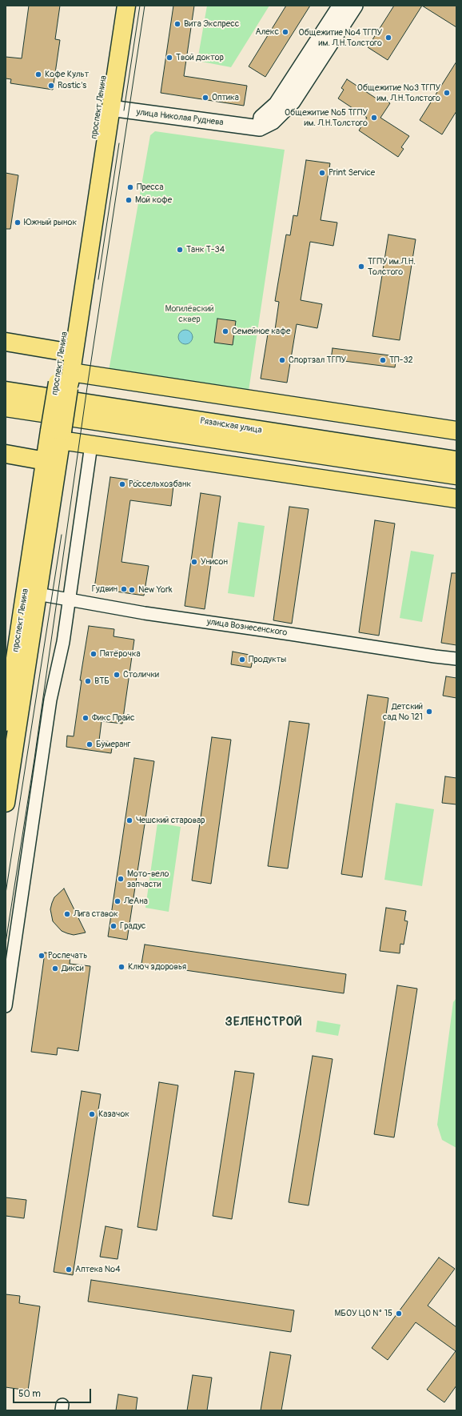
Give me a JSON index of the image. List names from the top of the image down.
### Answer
{
  "streets": {
    "main road": ["проспект Ленина", "Рязанская улица"],
    "street": ["улица Николая Руднева", "улица Вознесенского"]
  },
  "crossings": [
    ["проспект Ленина", "улица Николая Руднева"],
    ["проспект Ленина", "улица Вознесенского"]
  ],
  "districts": ["ЗЕЛЕНСТРОЙ"],
  "parks": ["Могилёвский сквер"],
  "places": [
    "Вита Экспресс",
    "Алекс",
    "Общежитие №4 ТГПУ им. Л.Н.Толстого",
    "Твой доктор",
    "Кофе Культ",
    "Rostic's",
    "Общежитие №3 ТГПУ им. Л.Н.Толстого",
    "Оптика",
    "Общежитие №5 ТГПУ им. Л.Н.Толстого",
    "Print Service",
    "Пресса",
    "Мой кофе",
    "Южный рынок",
    "Танк Т-34",
    "ТГПУ им.Л.Н. Толстого",
    "Семейное кафе",
    "Спортзал ТГПУ",
    "ТП-32",
    "Россельхозбанк",
    "Унисон",
    "Гудвин",
    "New York",
    "Пятёрочка",
    "Продукты",
    "Столички",
    "ВТБ",
    "Детский сад № 121",
    "Фикс Прайс",
    "Бумеранг",
    "Чешский старовар",
    "Мото-вело запчасти",
    "ЛеАна",
    "Лига ставок",
    "Градус",
    "Роспечать",
    "Ключ здоровья",
    "Дикси",
    "Казачок",
    "Аптека №4",
    "МБОУ ЦО N° 15"
  ],
  "scale_bar": "50 m"
}
